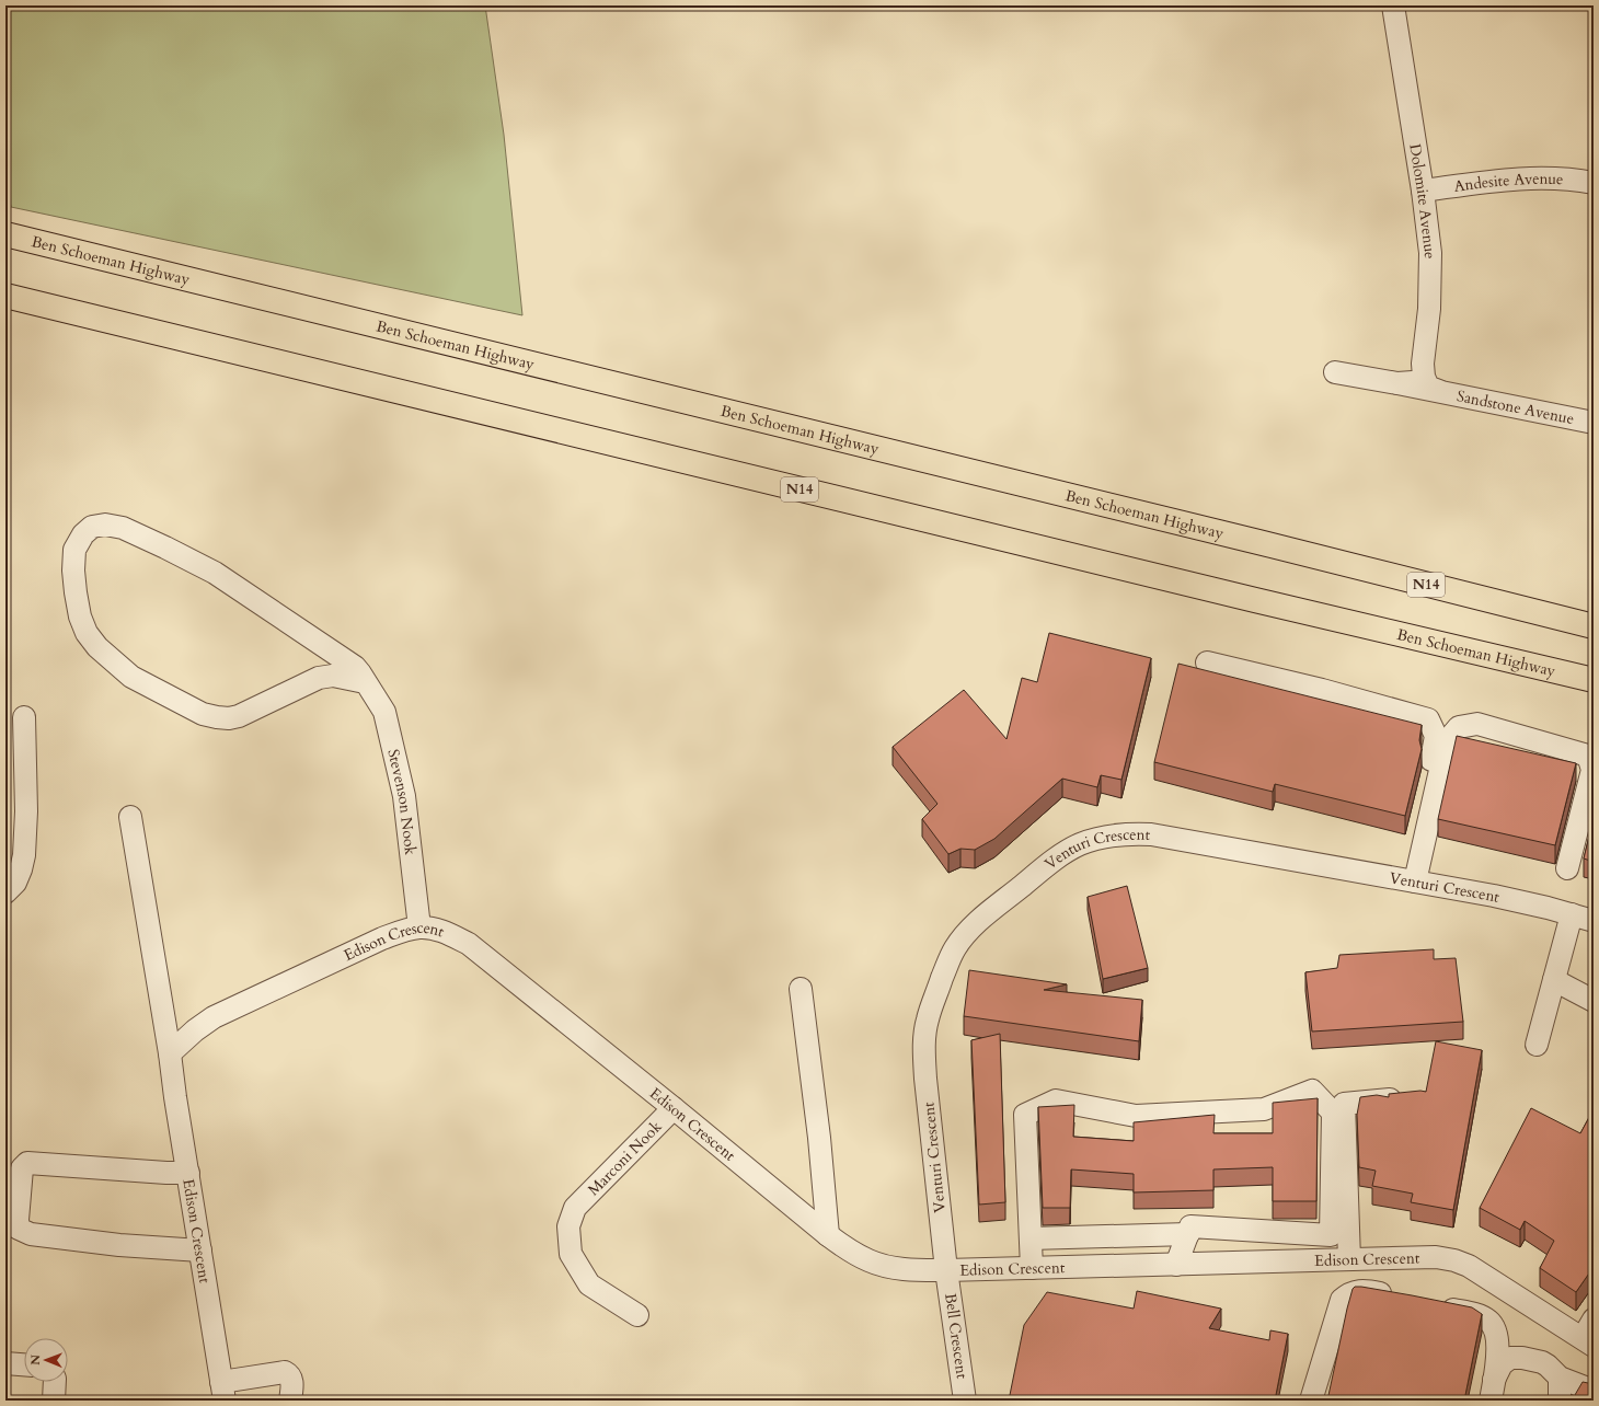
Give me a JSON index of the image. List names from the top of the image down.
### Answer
{
  "streets": {
    "highway": ["Ben Schoeman Highway", "N14"],
    "street": [
      "Andesite Avenue",
      "Dolomite Avenue",
      "Sandstone Avenue",
      "Stevenson Nook",
      "Venturi Crescent",
      "Edison Crescent",
      "Marconi Nook",
      "Bell Crescent"
    ]
  },
  "crossings": [
    ["Andesite Avenue", "Dolomite Avenue"],
    ["Dolomite Avenue", "Sandstone Avenue"],
    ["Stevenson Nook", "Edison Crescent"],
    ["Venturi Crescent", "Edison Crescent"],
    ["Venturi Crescent", "Bell Crescent"],
    ["Edison Crescent", "Marconi Nook"],
    ["Edison Crescent", "Bell Crescent"]
  ],
  "north": "left"
}
